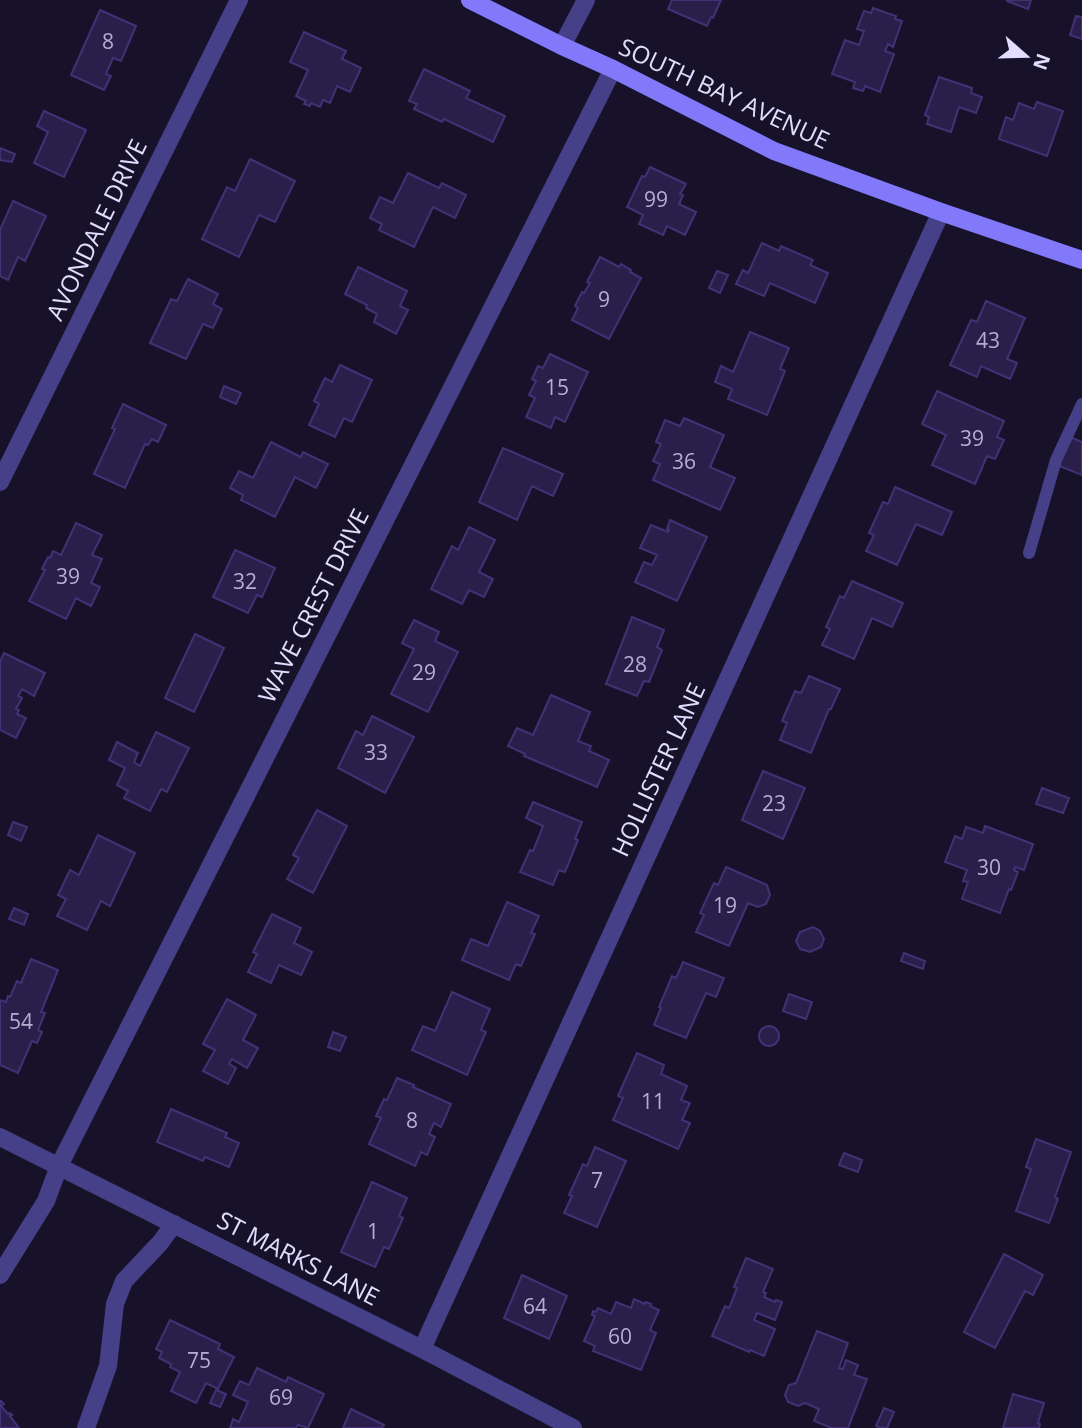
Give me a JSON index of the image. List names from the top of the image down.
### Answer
{
  "streets": {
    "street": [
      "SOUTH BAY AVENUE",
      "AVONDALE DRIVE",
      "WAVE CREST DRIVE",
      "HOLLISTER LANE",
      "ST MARKS LANE"
    ]
  },
  "crossings": [
    ["SOUTH BAY AVENUE", "WAVE CREST DRIVE"],
    ["SOUTH BAY AVENUE", "HOLLISTER LANE"],
    ["WAVE CREST DRIVE", "ST MARKS LANE"],
    ["HOLLISTER LANE", "ST MARKS LANE"]
  ],
  "house_numbers": [
    "8",
    "99",
    "9",
    "43",
    "15",
    "39",
    "36",
    "39",
    "32",
    "28",
    "29",
    "33",
    "23",
    "30",
    "19",
    "54",
    "11",
    "8",
    "7",
    "1",
    "64",
    "60",
    "75",
    "69"
  ],
  "north": "right"
}
